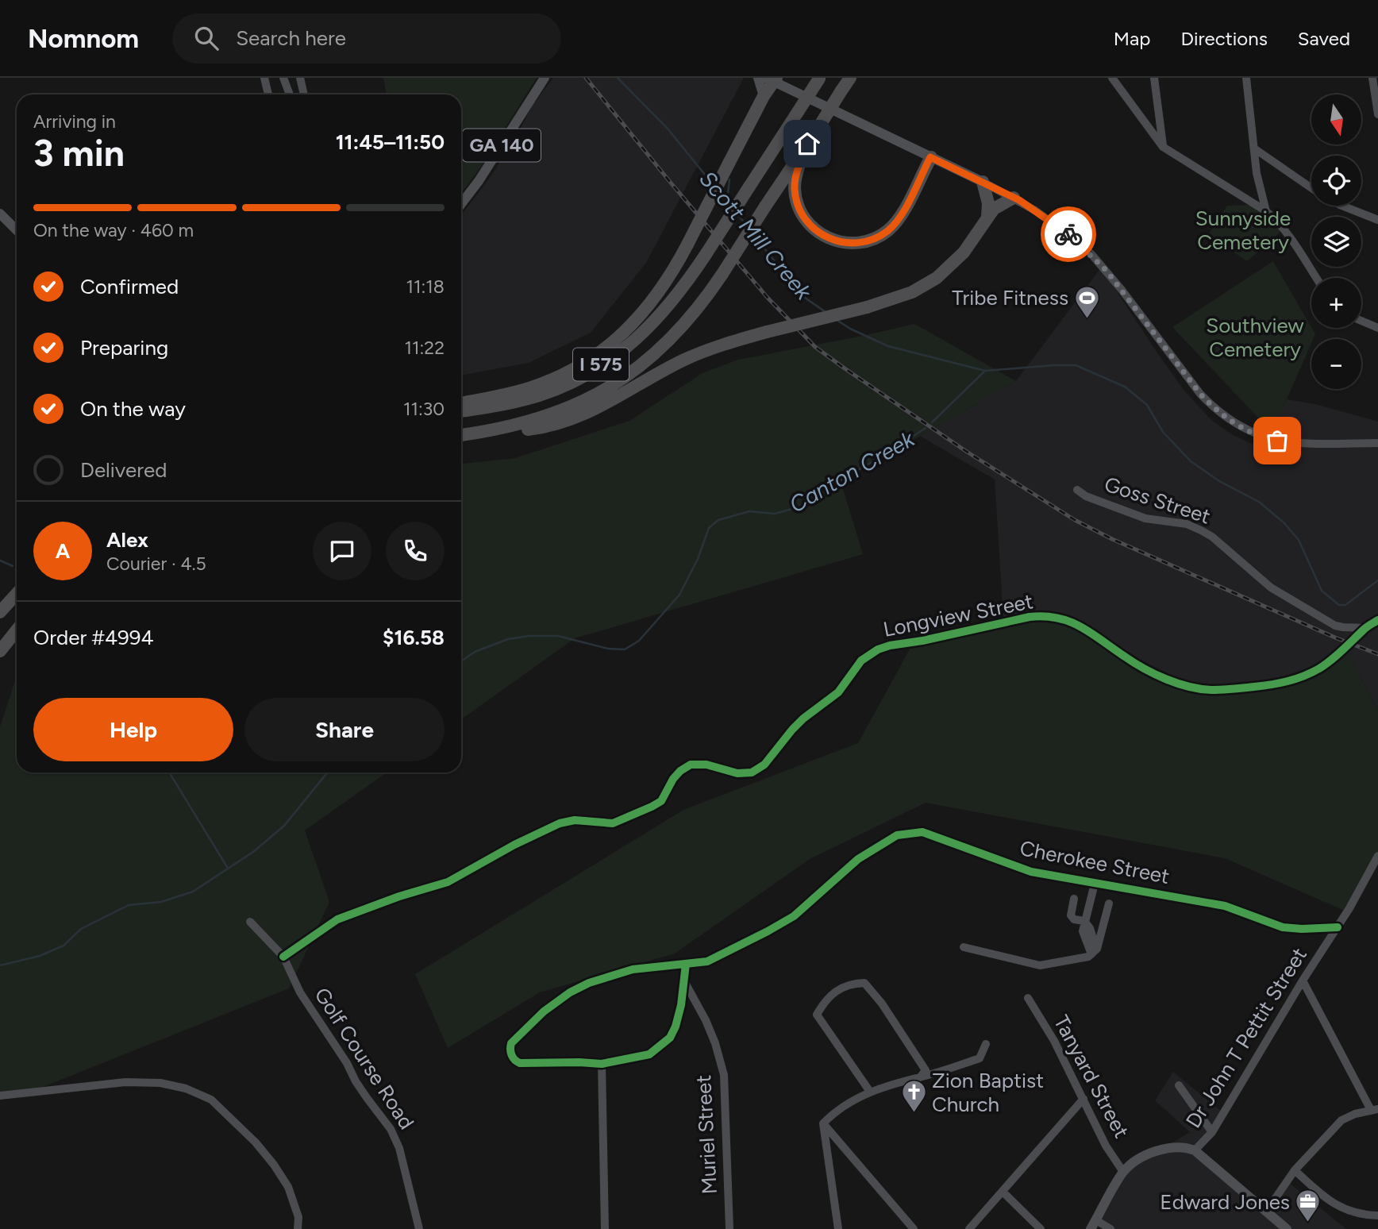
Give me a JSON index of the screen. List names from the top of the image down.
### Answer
{
  "streets": {
    "highway": ["I 575"],
    "main road": ["GA 140"],
    "street": [
      "Goss Street",
      "Longview Street",
      "Cherokee Street",
      "Dr John T Pettit Street",
      "Golf Course Road",
      "Tanyard Street",
      "Muriel Street"
    ]
  },
  "crossings": [
    ["Goss Street", "Longview Street"],
    ["Longview Street", "Golf Course Road"],
    ["Cherokee Street", "Dr John T Pettit Street"]
  ],
  "water": ["Scott Mill Creek", "Canton Creek"],
  "parks": ["Sunnyside Cemetery", "Southview Cemetery"],
  "places": {
    "sports": ["Tribe Fitness"],
    "church": ["Zion Baptist Church"],
    "office": ["Edward Jones"]
  },
  "north": "bottom",
  "page": {
    "header": "Nomnom",
    "search": "Search here",
    "nav": ["Map", "Directions", "Saved"],
    "map_buttons": ["+", "−"],
    "heading": ["3 min", "Arriving in", "11:45–11:50"],
    "panel": [
      "Alex",
      "Courier · 4.5",
      "Order #4994",
      "$16.58"
    ],
    "bar": "On the way · 460 m",
    "list": [
      ["Confirmed", "11:18"],
      ["Preparing", "11:22"],
      ["On the way", "11:30"],
      "Delivered"
    ],
    "round": "A",
    "buttons": ["Help", "Share"]
  }
}
